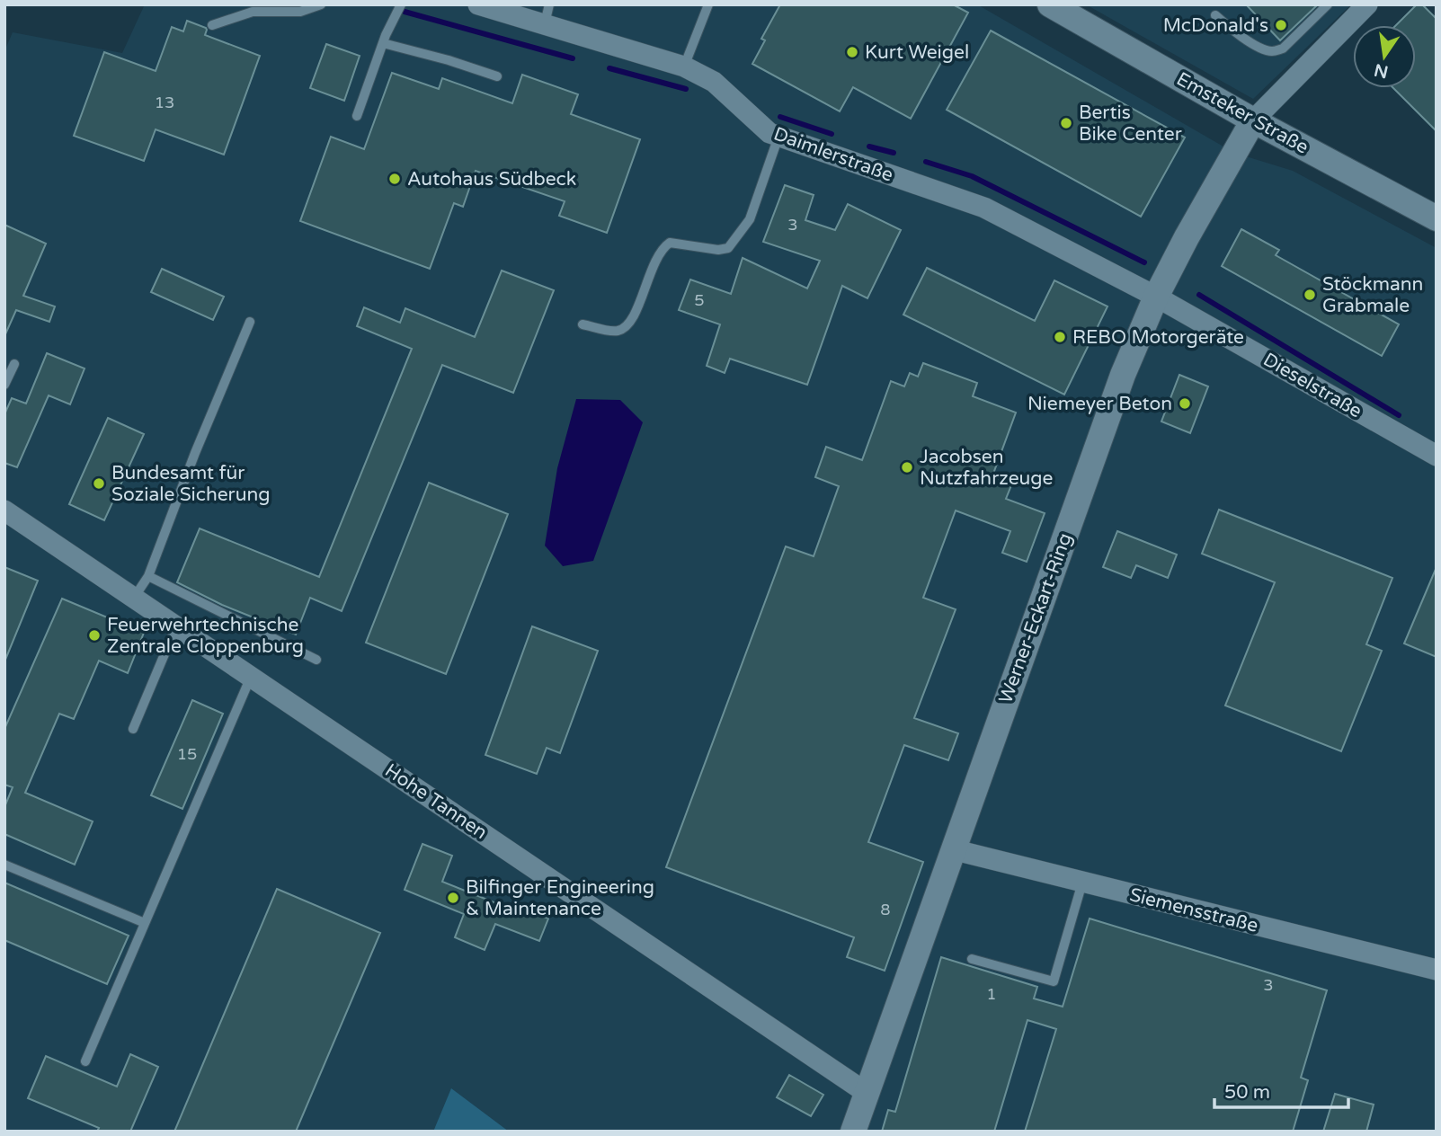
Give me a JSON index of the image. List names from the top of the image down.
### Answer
{
  "streets": {
    "street": [
      "Emsteker Straße",
      "Daimlerstraße",
      "Dieselstraße",
      "Werner-Eckart-Ring",
      "Hohe Tannen",
      "Siemensstraße"
    ]
  },
  "crossings": [
    ["Emsteker Straße", "Werner-Eckart-Ring"],
    ["Daimlerstraße", "Dieselstraße"],
    ["Daimlerstraße", "Werner-Eckart-Ring"],
    ["Dieselstraße", "Werner-Eckart-Ring"],
    ["Werner-Eckart-Ring", "Hohe Tannen"],
    ["Werner-Eckart-Ring", "Siemensstraße"]
  ],
  "places": [
    "McDonald's",
    "Kurt Weigel",
    "Bertis Bike Center",
    "Autohaus Südbeck",
    "Stöckmann Grabmale",
    "REBO Motorgeräte",
    "Niemeyer Beton",
    "Jacobsen Nutzfahrzeuge",
    "Bundesamt für Soziale Sicherung",
    "Feuerwehrtechnische Zentrale Cloppenburg",
    "Bilfinger Engineering & Maintenance"
  ],
  "house_numbers": [
    "13",
    "3",
    "5",
    "15",
    "8",
    "3",
    "1"
  ],
  "scale_bar": "50 m",
  "north": "bottom"
}
